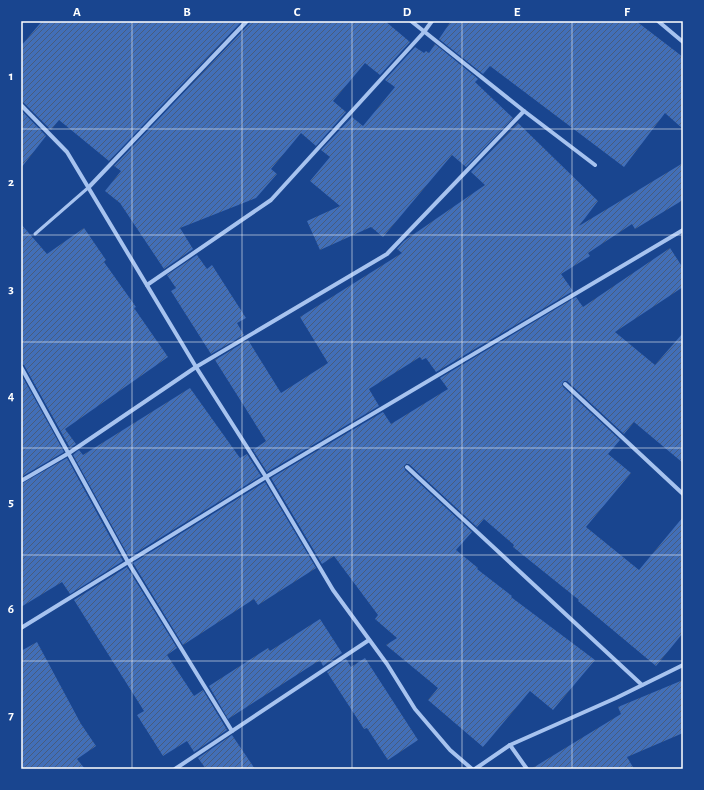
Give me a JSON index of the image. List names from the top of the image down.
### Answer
{
  "grid": {
    "columns": [
      "A",
      "B",
      "C",
      "D",
      "E",
      "F"
    ],
    "rows": [
      "1",
      "2",
      "3",
      "4",
      "5",
      "6",
      "7"
    ]
  }
}
